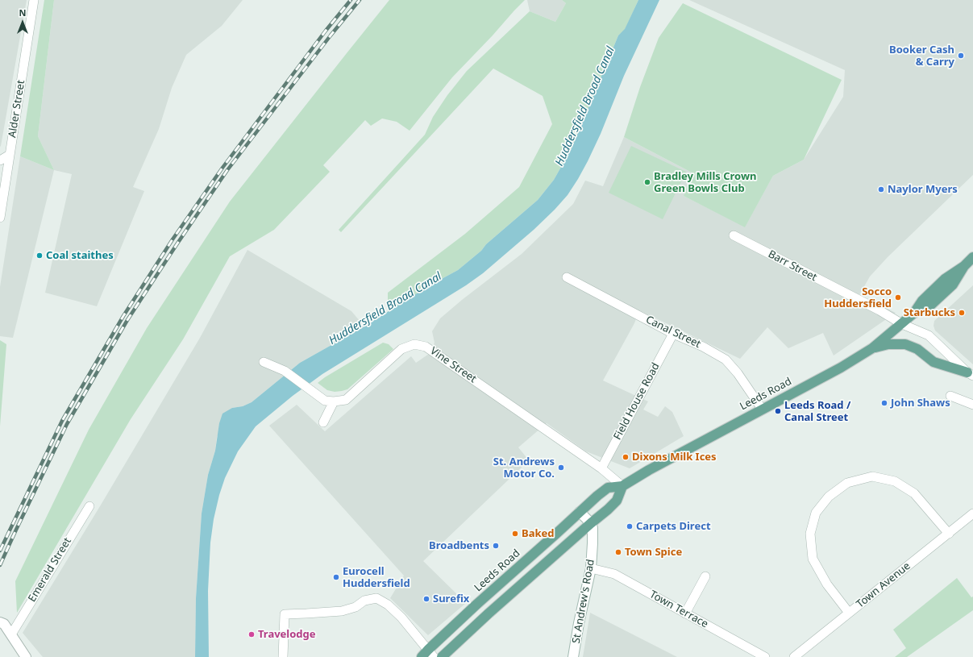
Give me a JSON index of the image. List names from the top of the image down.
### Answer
{
  "streets": {
    "main road": ["Leeds Road", "St Andrew's Road"],
    "street": [
      "Alder Street",
      "Barr Street",
      "Canal Street",
      "Vine Street",
      "Field House Road",
      "Emerald Street",
      "Town Avenue",
      "Town Terrace"
    ]
  },
  "crossings": [
    ["Barr Street", "Leeds Road"],
    ["Canal Street", "Leeds Road"],
    ["Canal Street", "Field House Road"],
    ["Vine Street", "Leeds Road"],
    ["Vine Street", "Field House Road"],
    ["St Andrew's Road", "Town Terrace"]
  ],
  "water": ["Huddersfield Broad Canal"],
  "places": [
    "Booker Cash & Carry",
    "Bradley Mills Crown Green Bowls Club",
    "Naylor Myers",
    "Coal staithes",
    "Socco Huddersfield",
    "Starbucks",
    "John Shaws",
    "Leeds Road / Canal Street",
    "Dixons Milk Ices",
    "St. Andrews Motor Co.",
    "Carpets Direct",
    "Baked",
    "Broadbents",
    "Town Spice",
    "Eurocell Huddersfield",
    "Surefix",
    "Travelodge"
  ],
  "north": "top"
}
